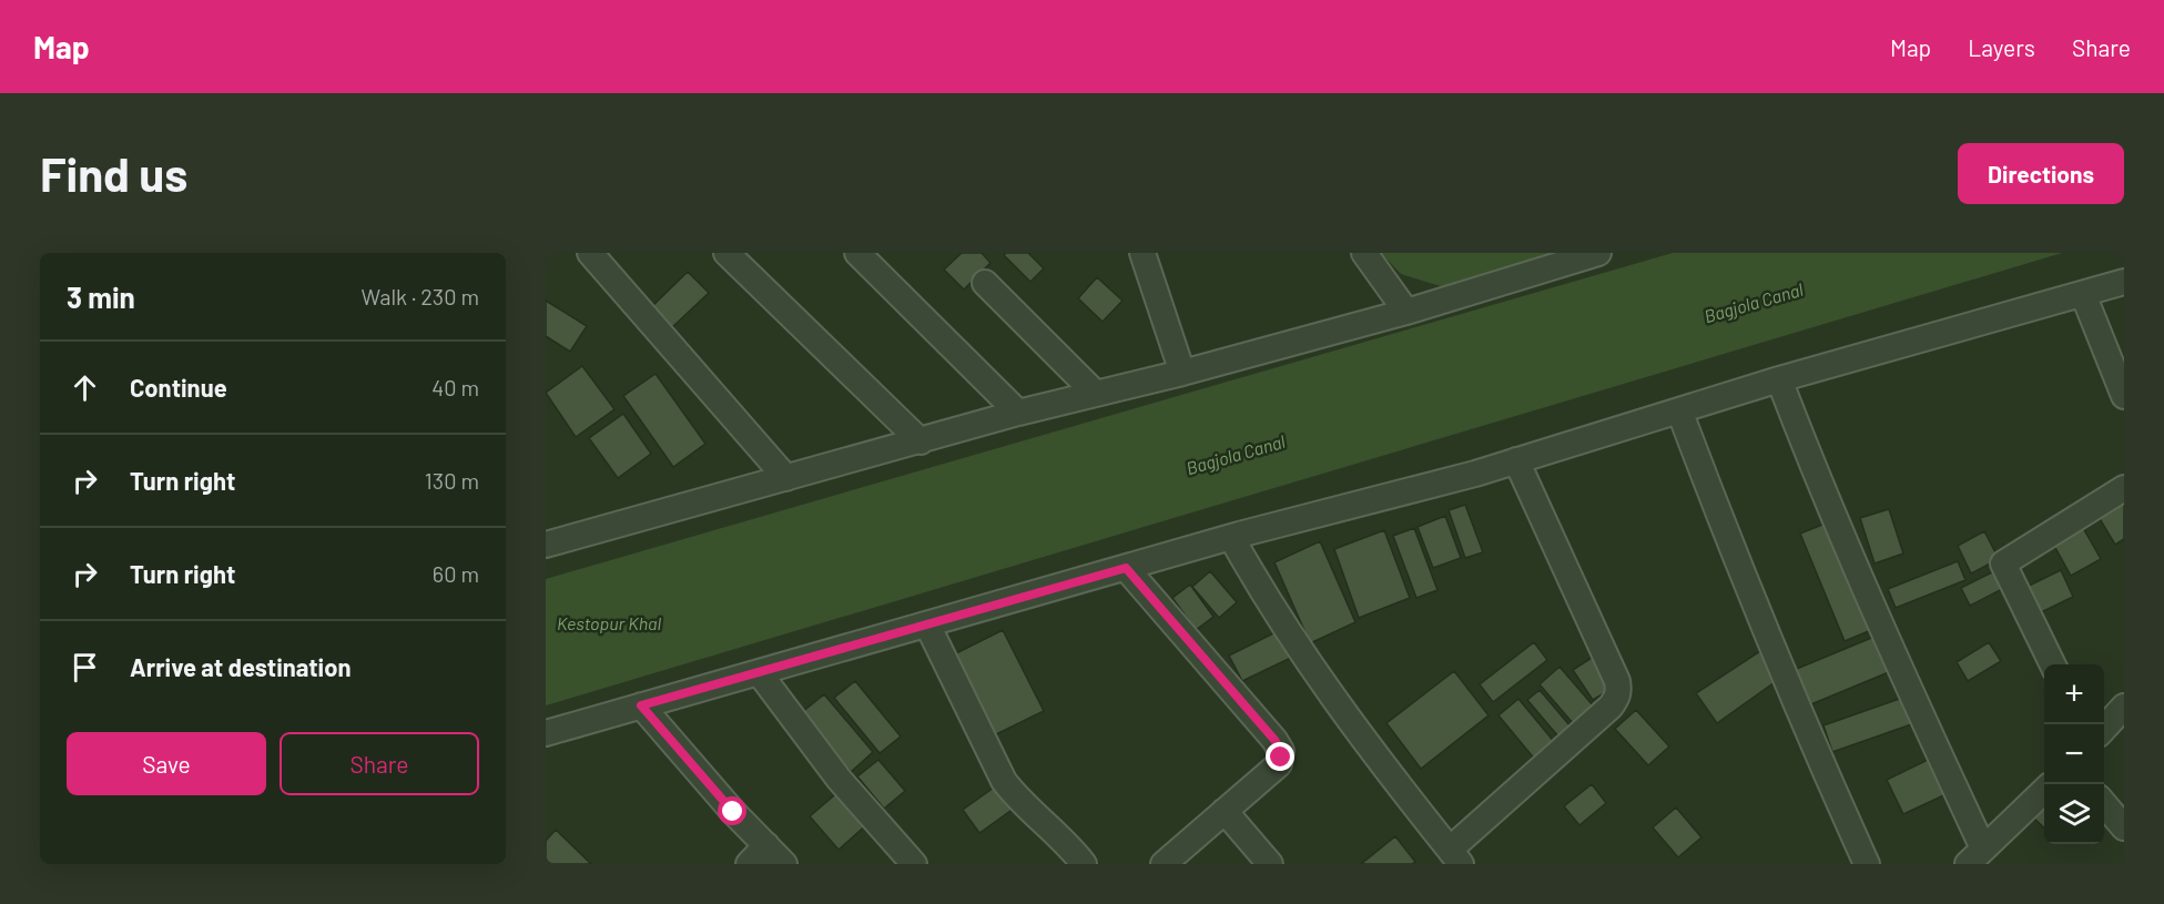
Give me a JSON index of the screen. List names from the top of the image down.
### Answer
{
  "water": ["Bagjola Canal", "Kestopur Khal"],
  "page": {
    "header": "Map",
    "nav": ["Map", "Layers", "Share"],
    "buttons": [
      "Directions",
      ["Save", "Share"]
    ],
    "title": "Find us",
    "heading": ["3 min", "Walk · 230 m"],
    "list": [
      ["Continue", "40 m"],
      ["Turn right", "130 m"],
      ["Turn right", "60 m"],
      "Arrive at destination"
    ],
    "map_buttons": ["+", "−"]
  }
}
